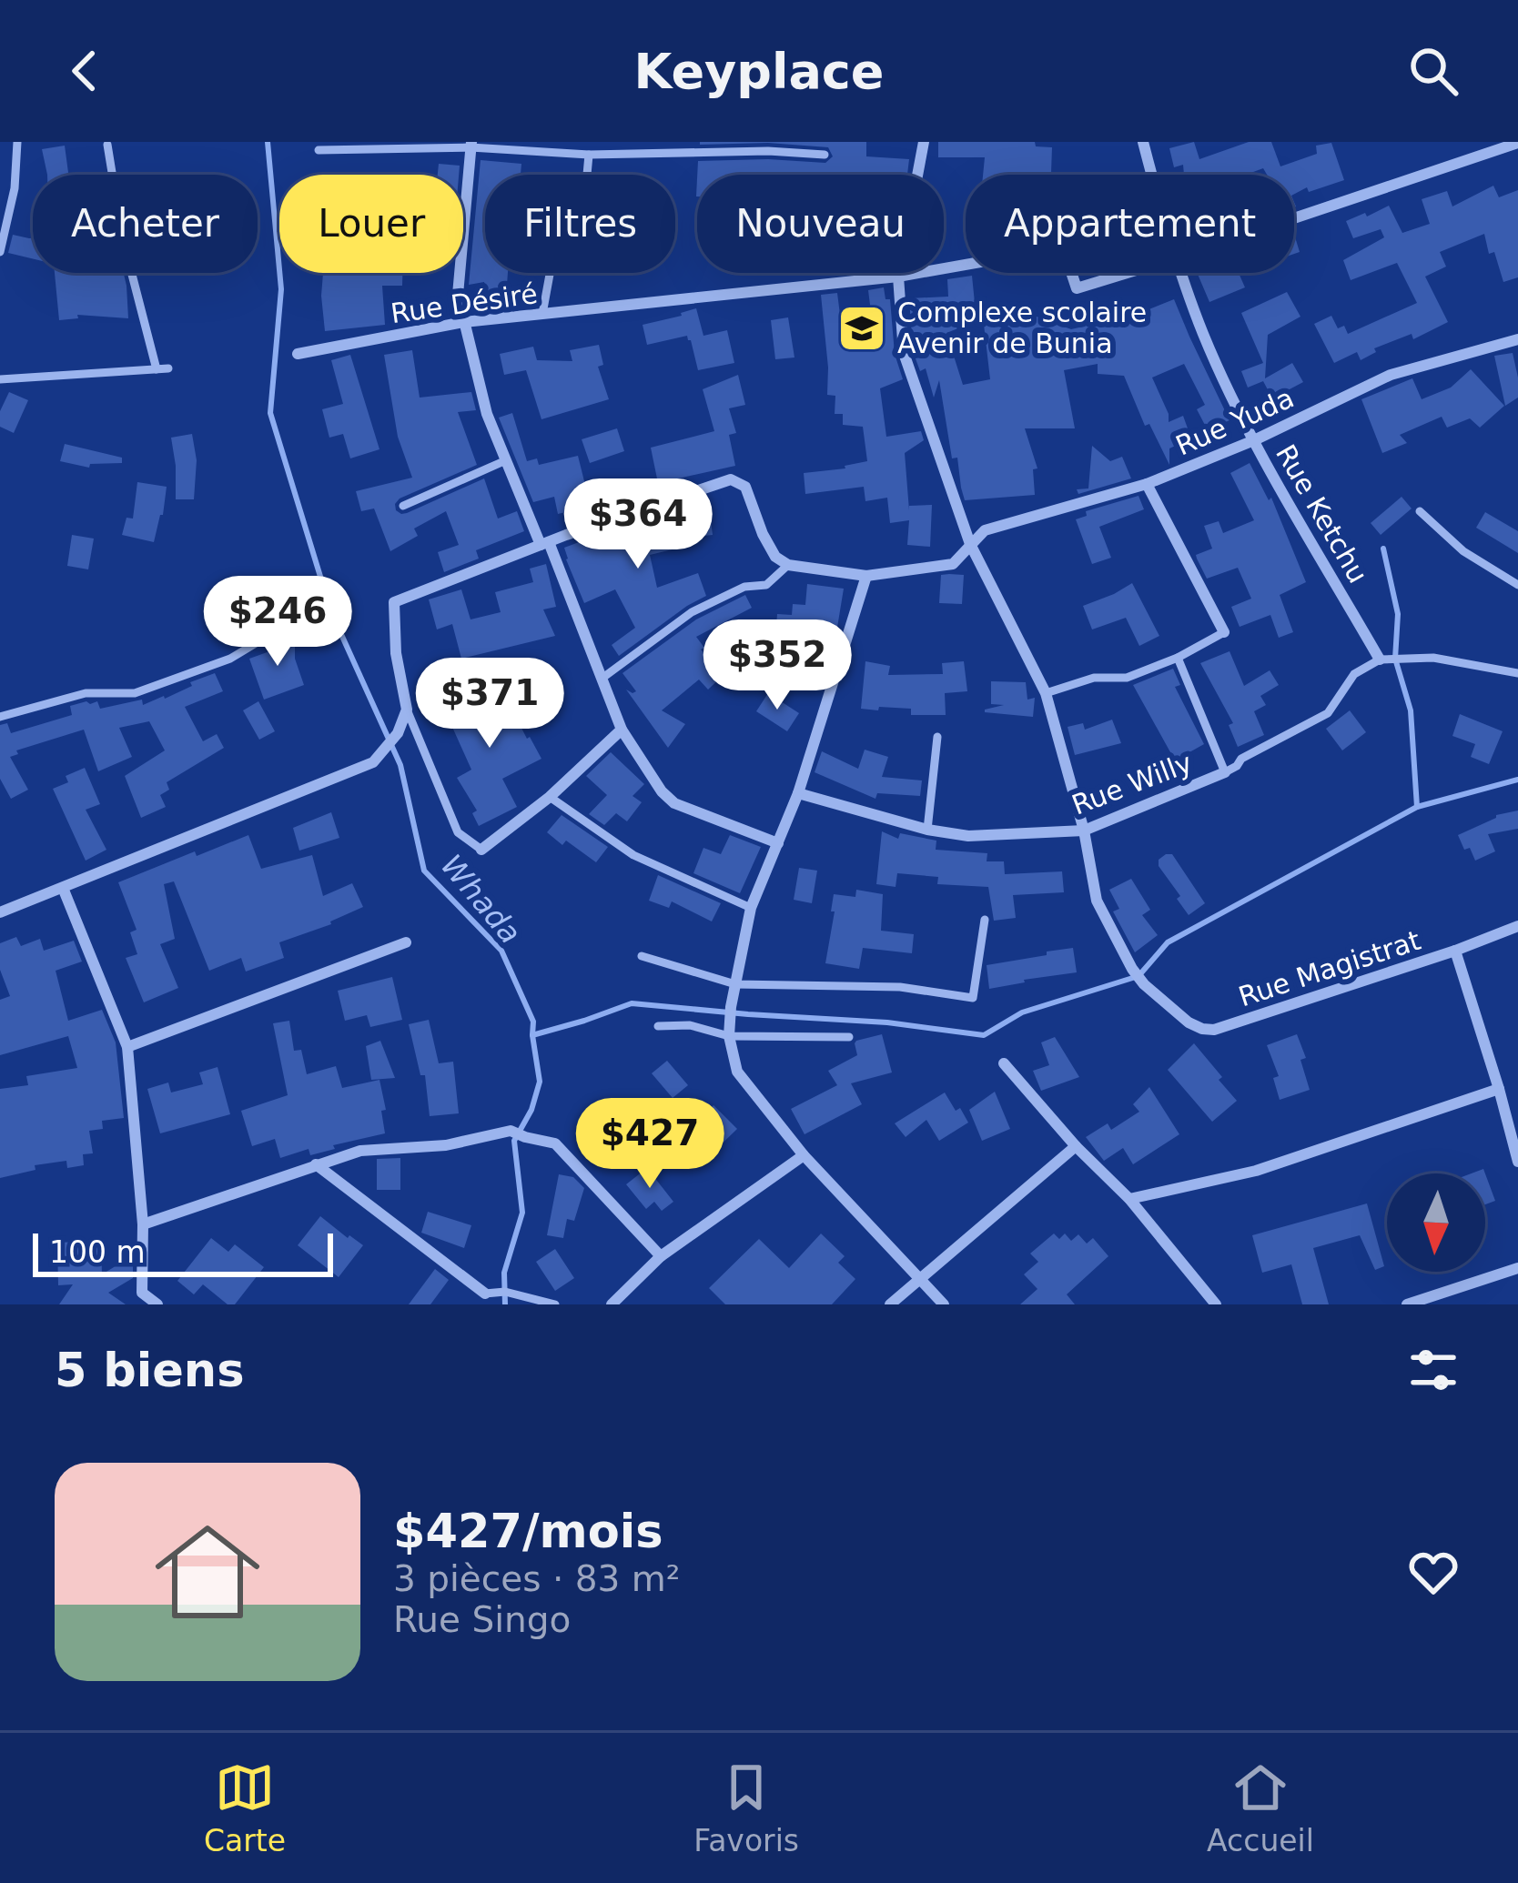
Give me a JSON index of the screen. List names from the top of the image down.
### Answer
{
  "streets": {
    "street": [
      "Rue Désiré",
      "Rue Yuda",
      "Rue Ketchu",
      "Rue Willy",
      "Rue Magistrat"
    ]
  },
  "crossings": [
    ["Rue Yuda", "Rue Ketchu"],
    ["Rue Ketchu", "Rue Willy"],
    ["Rue Willy", "Rue Magistrat"]
  ],
  "water": ["Whada"],
  "places": {
    "school or university": ["Complexe scolaire Avenir de Bunia"]
  },
  "scale_bar": "100 m",
  "north": "bottom",
  "page": {
    "header": "Keyplace",
    "chip": [
      "Acheter",
      "Louer",
      "Filtres",
      "Nouveau",
      "Appartement"
    ],
    "price": [
      "$364",
      "$246",
      "$352",
      "$371",
      "$427"
    ],
    "scale": "100 m",
    "heading": "5 biens",
    "list": [
      {
        "name": "$427/mois",
        "note": "3 pièces · 83 m² · Rue Singo"
      }
    ],
    "tabs": ["Carte", "Favoris", "Accueil"]
  }
}
